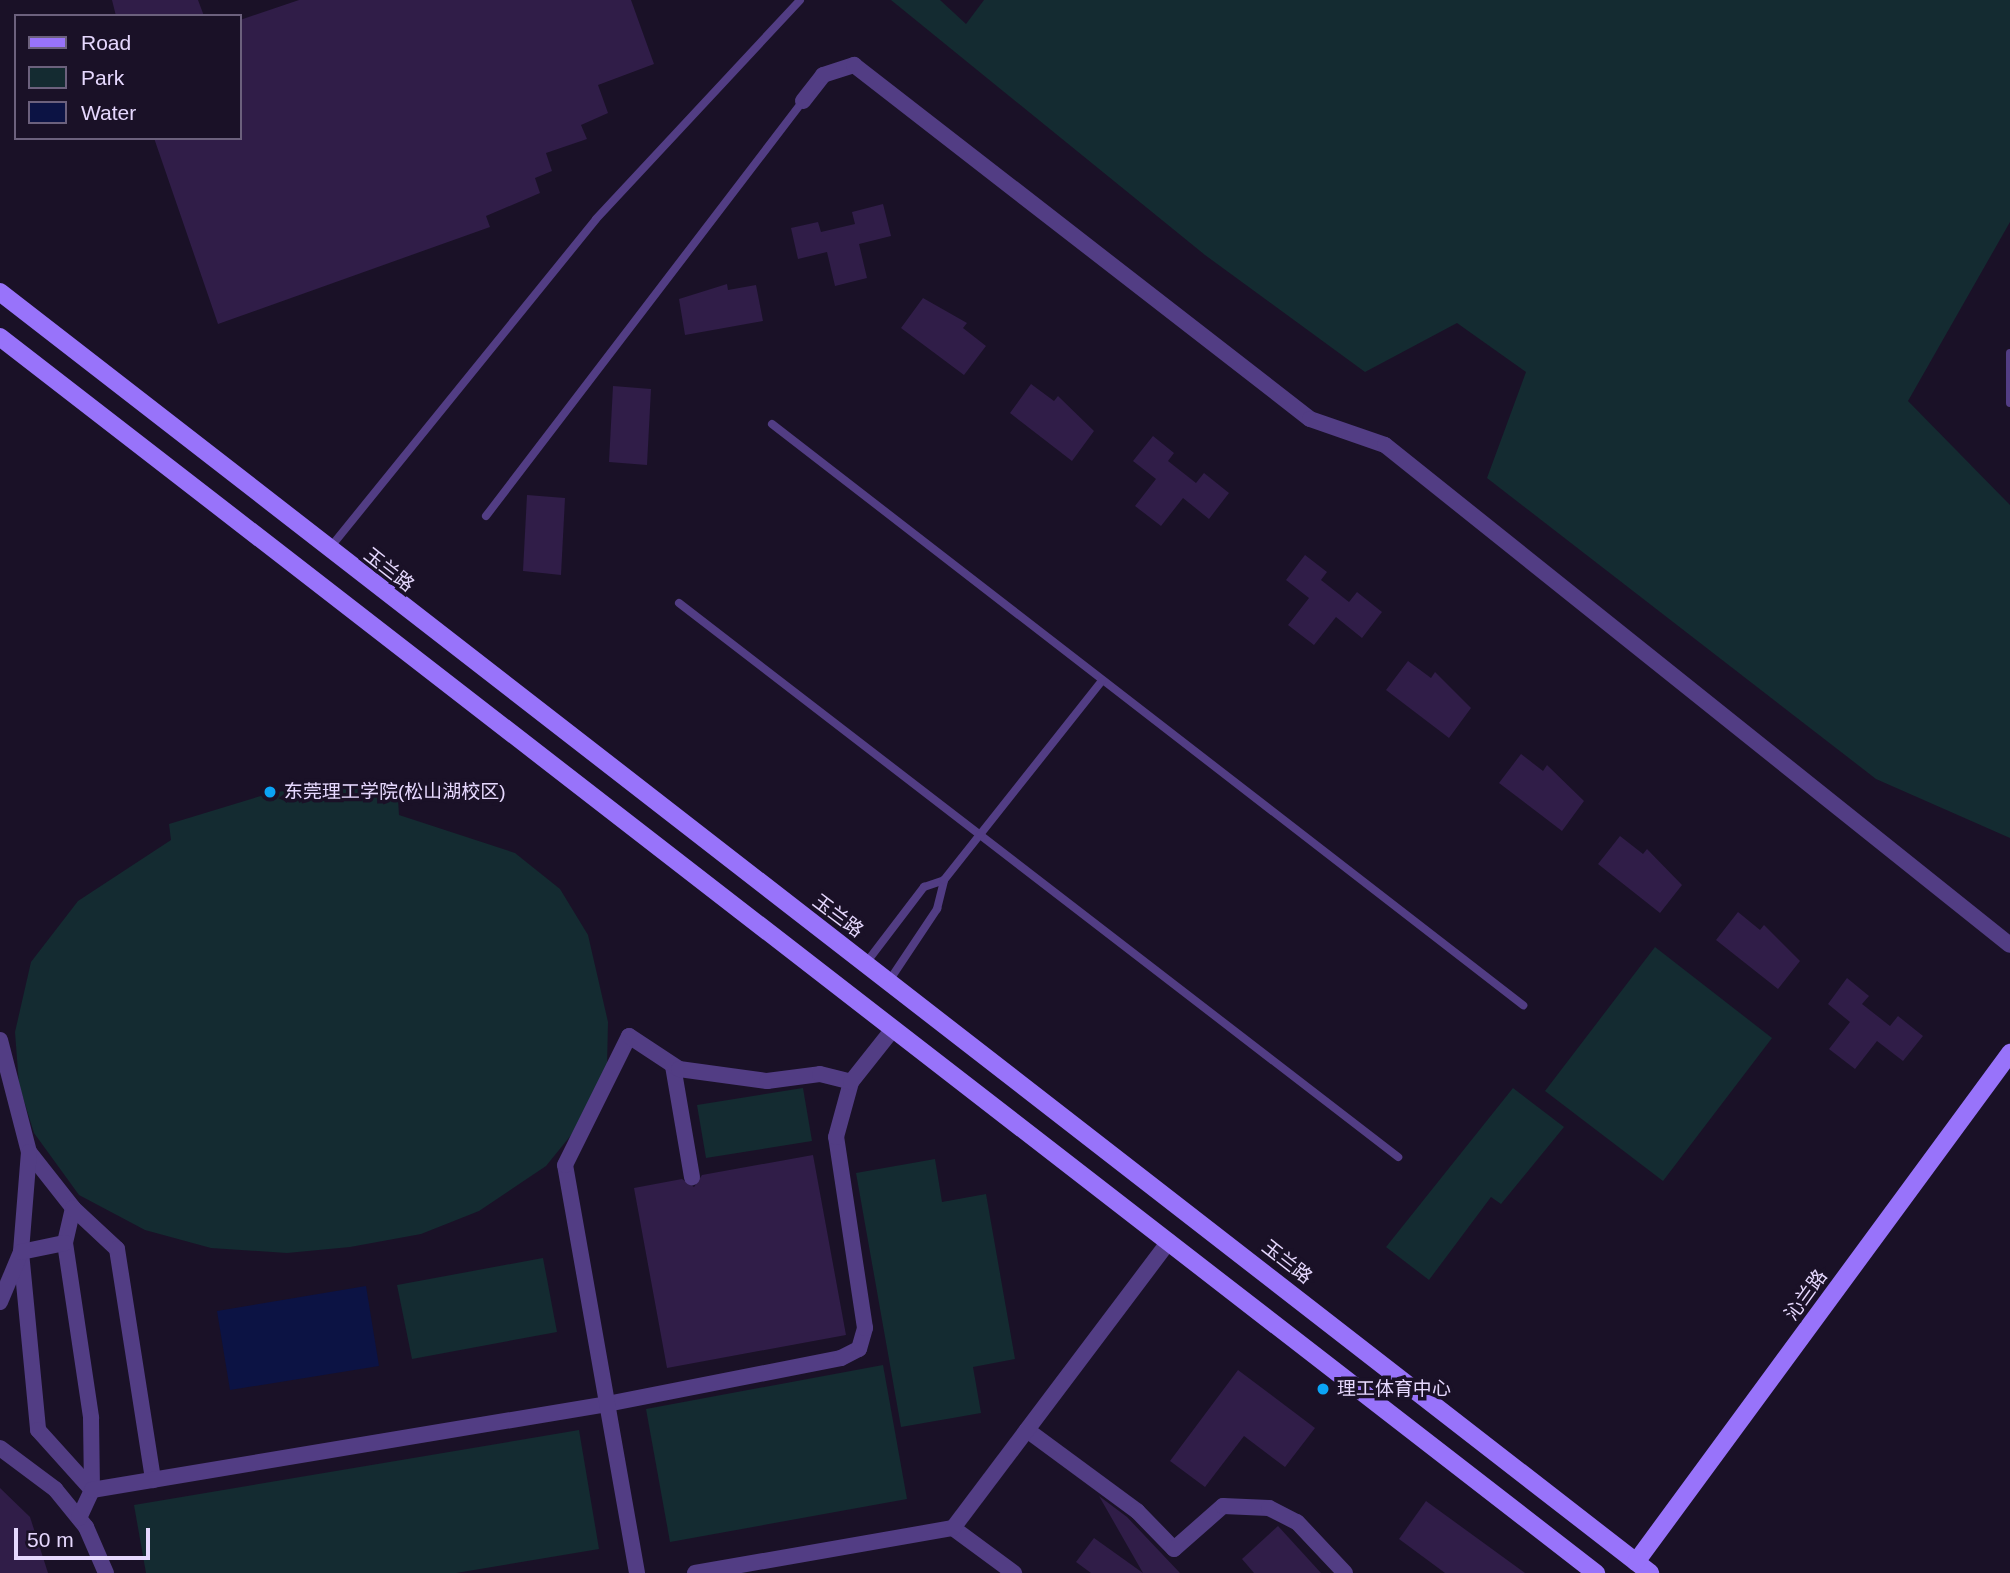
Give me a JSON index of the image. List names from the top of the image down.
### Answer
{
  "streets": {
    "street": ["玉兰路", "沁兰路"]
  },
  "crossings": [
    ["玉兰路", "沁兰路"]
  ],
  "places": ["东莞理工学院(松山湖校区)", "理工体育中心"],
  "legend": ["Road", "Park", "Water"],
  "scale_bar": "50 m"
}
